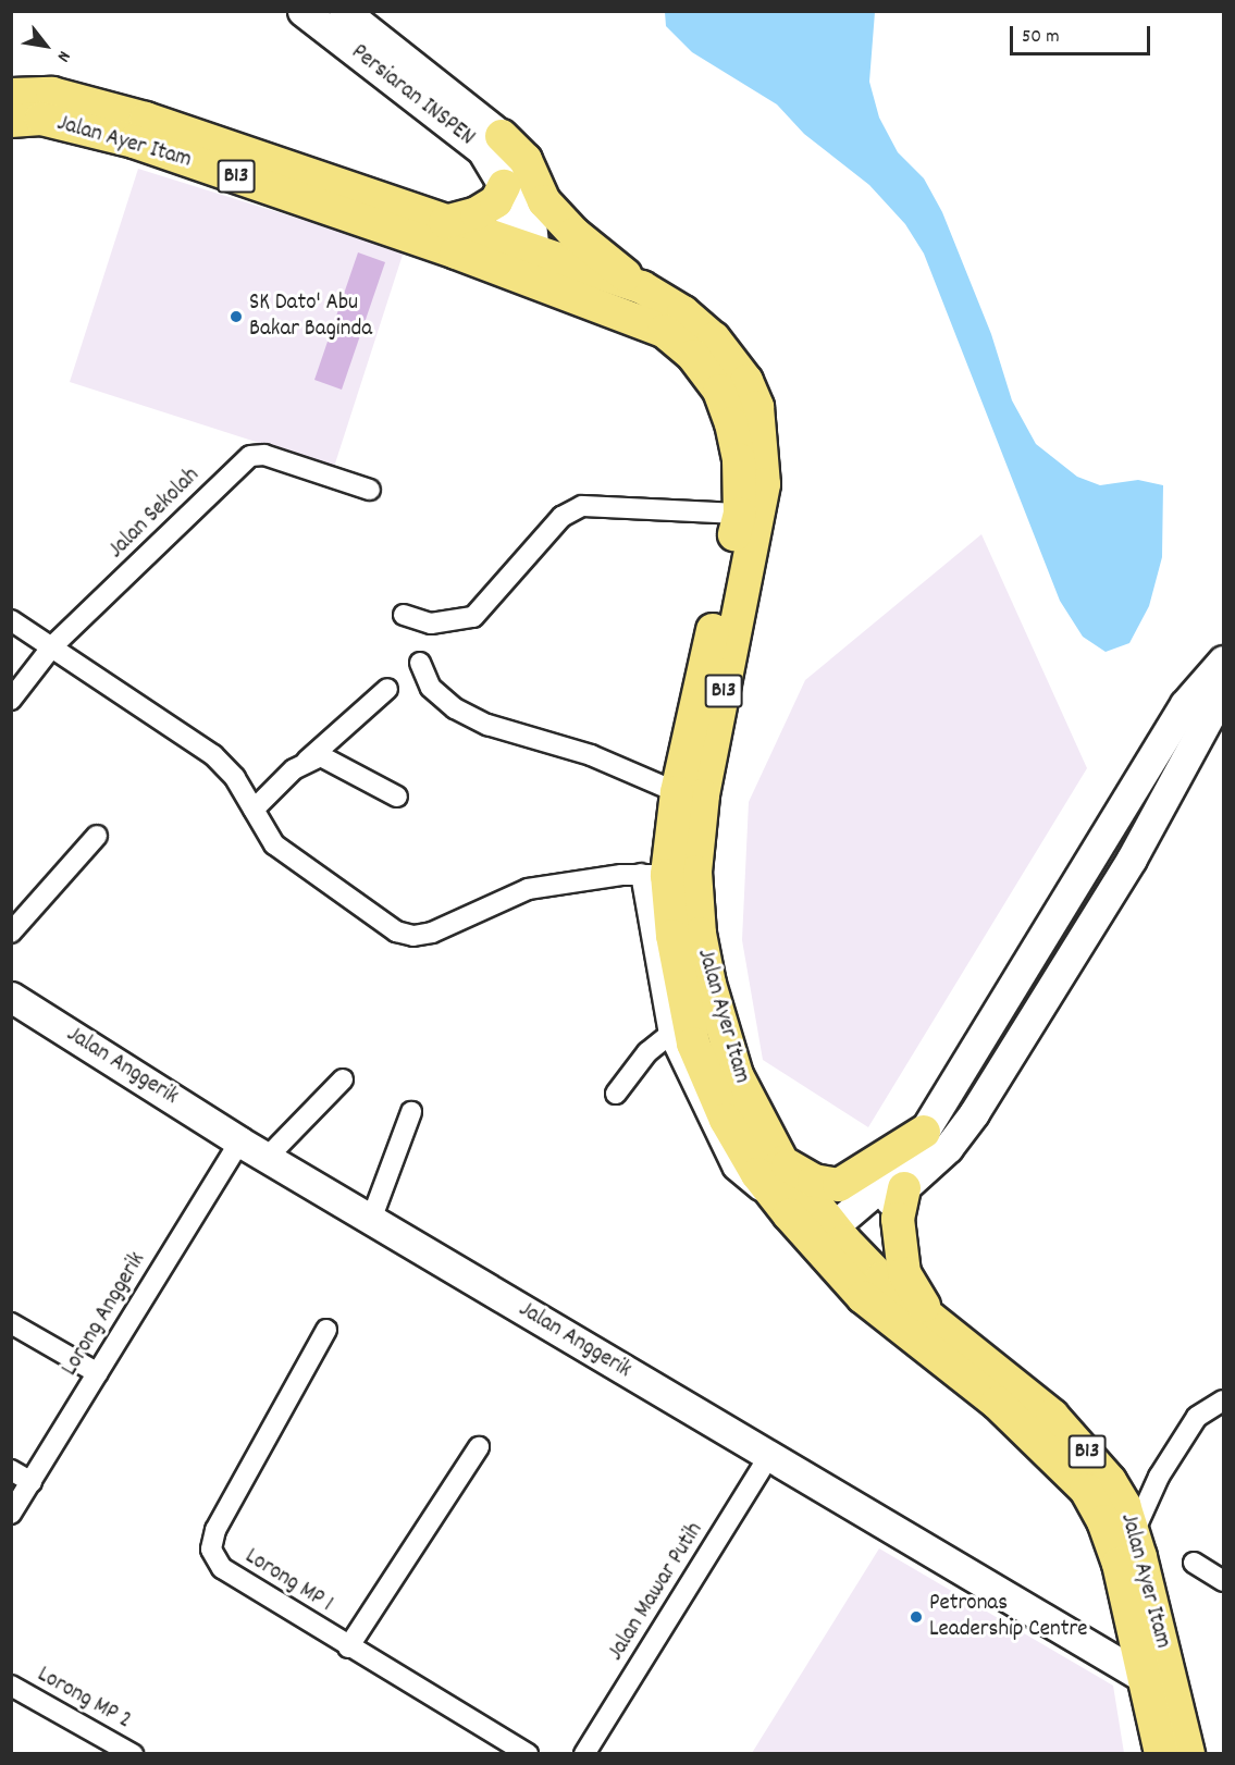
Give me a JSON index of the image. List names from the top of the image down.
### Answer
{
  "streets": {
    "main road": ["Jalan Ayer Itam", "B13"],
    "street": [
      "Persiaran INSPEN",
      "Jalan Sekolah",
      "Jalan Anggerik",
      "Lorong Anggerik",
      "Lorong MP 1",
      "Jalan Mawar Putih",
      "Lorong MP 2"
    ]
  },
  "crossings": [
    ["Persiaran INSPEN", "Jalan Ayer Itam"],
    ["Persiaran INSPEN", "B13"],
    ["Jalan Ayer Itam", "B13"],
    ["Jalan Ayer Itam", "Jalan Anggerik"],
    ["Jalan Anggerik", "Lorong Anggerik"],
    ["Jalan Anggerik", "Jalan Mawar Putih"]
  ],
  "places": ["SK Dato' Abu Bakar Baginda", "Petronas Leadership Centre"],
  "scale_bar": "50 m",
  "north": "bottom right"
}
